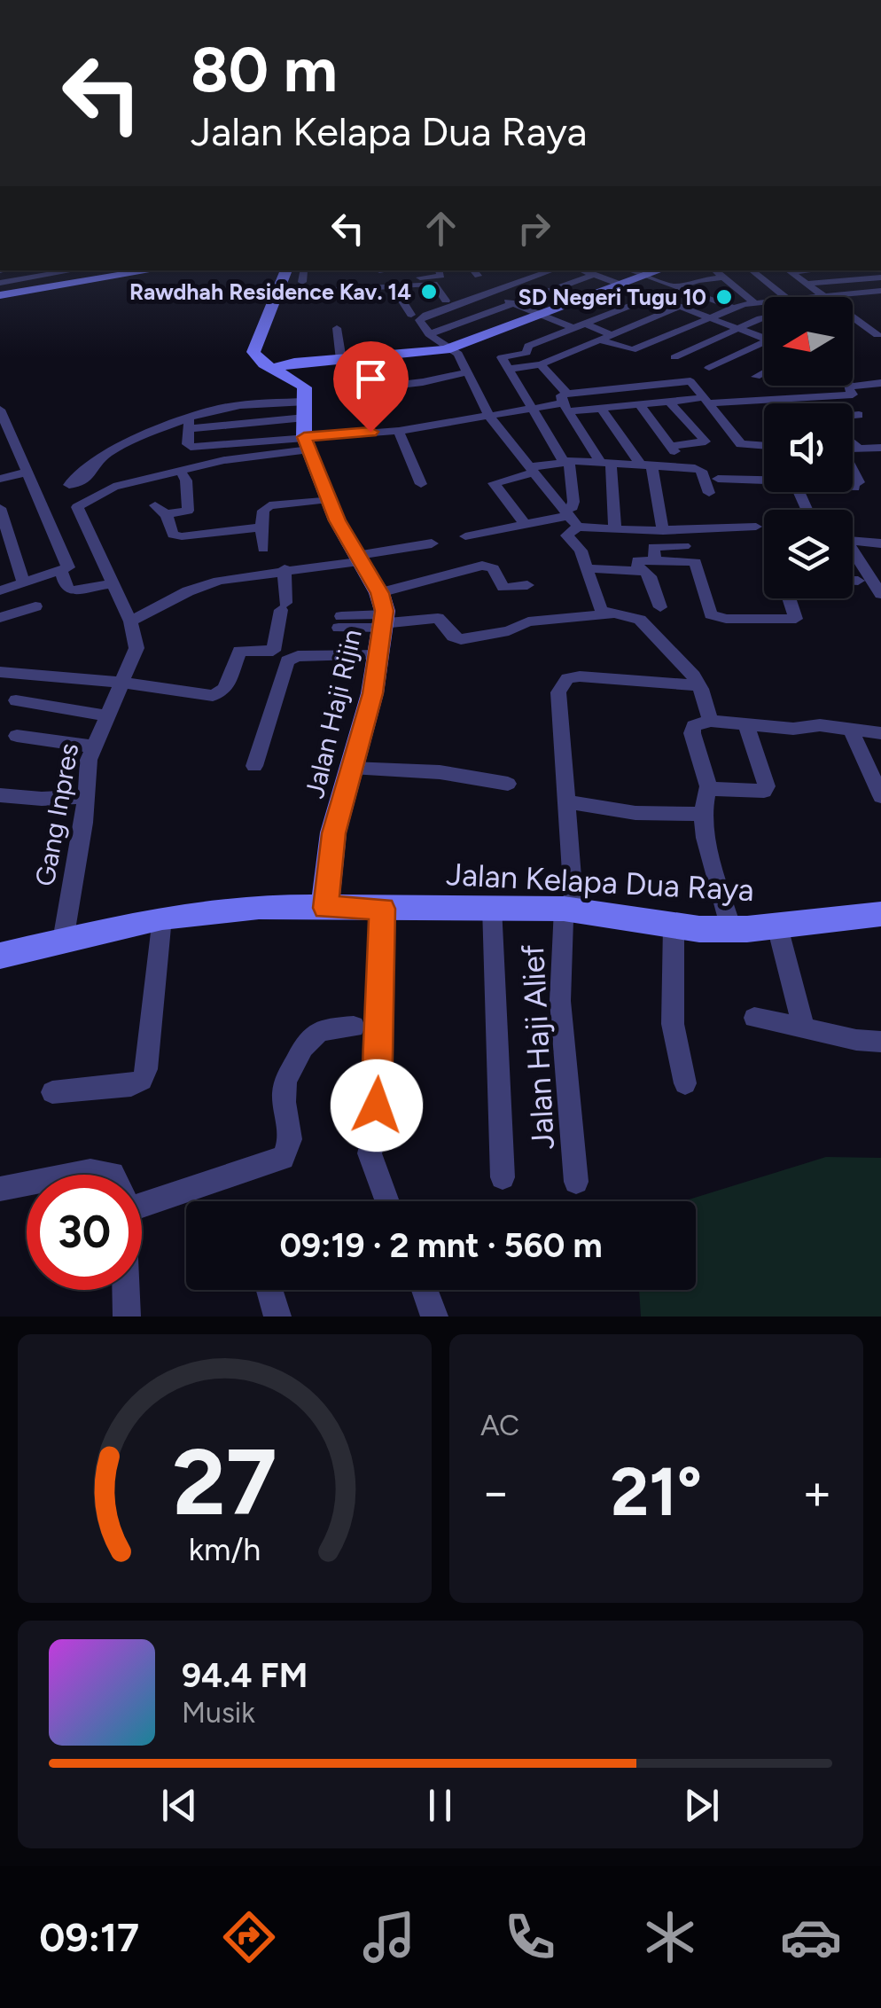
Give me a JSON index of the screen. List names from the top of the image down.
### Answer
{
  "streets": {
    "street": [
      "Jalan Haji Rijin",
      "Gang Inpres",
      "Jalan Kelapa Dua Raya",
      "Jalan Haji Alief"
    ]
  },
  "crossings": [
    ["Jalan Haji Rijin", "Jalan Kelapa Dua Raya"],
    ["Gang Inpres", "Jalan Kelapa Dua Raya"],
    ["Jalan Kelapa Dua Raya", "Jalan Haji Alief"]
  ],
  "places": ["Rawdhah Residence Kav. 14", "SD Negeri Tugu 10"],
  "north": "left",
  "page": {
    "turn": ["80 m", "Jalan Kelapa Dua Raya"],
    "limit": "30",
    "trip": "09:19 · 2 mnt · 560 m",
    "tile": "AC",
    "heat": ["−", "21°", "+"],
    "song": ["94.4 FM", "Musik"],
    "tabs": "09:17",
    "gauge": ["27", "km/h"]
  }
}
